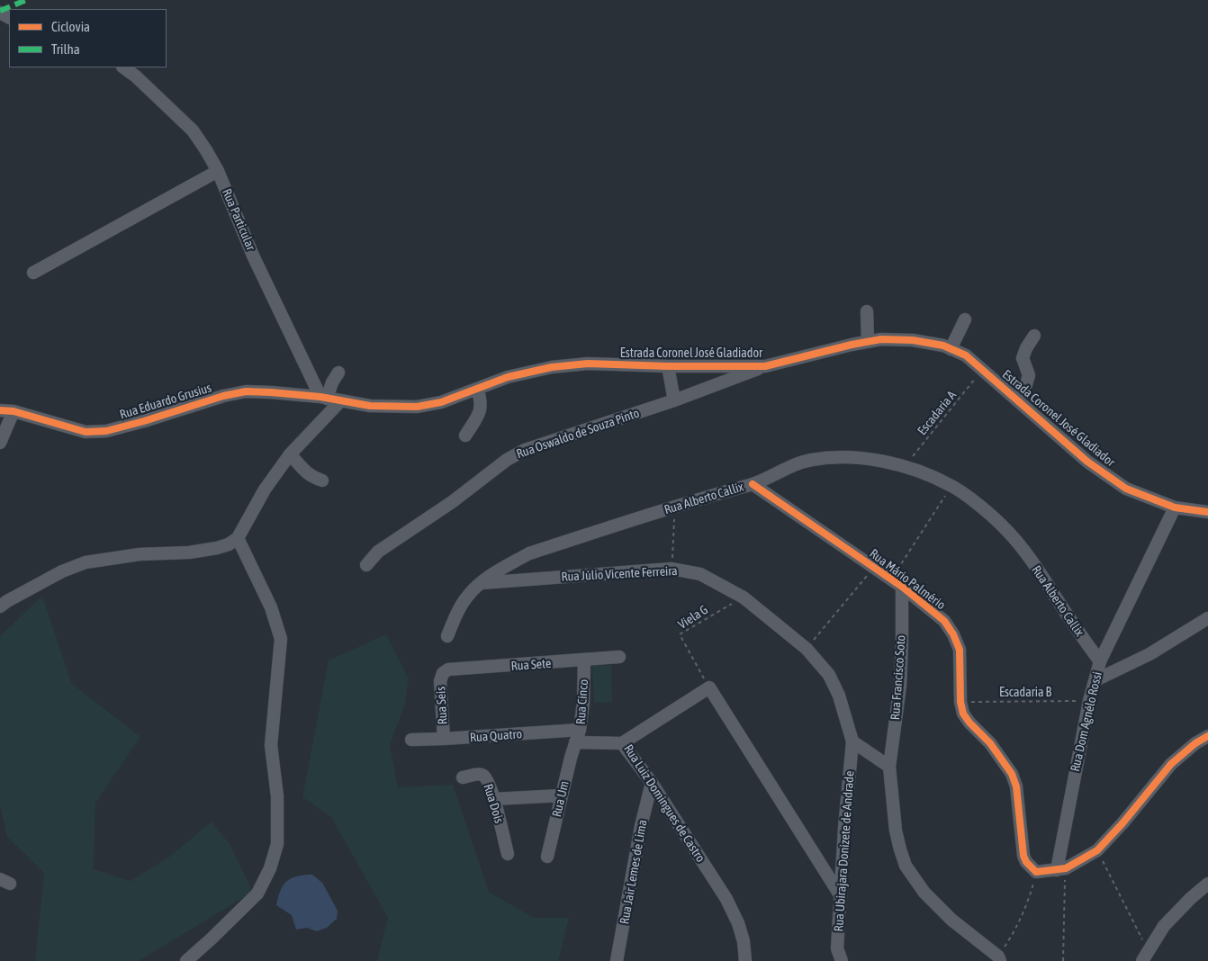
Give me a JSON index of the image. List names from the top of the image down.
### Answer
{
  "streets": {
    "street": [
      "Rua Particular",
      "Estrada Coronel José Gladiador",
      "Rua Eduardo Grusius",
      "Rua Oswaldo de Souza Pinto",
      "Rua Alberto Callix",
      "Rua Júlio Vicente Ferreira",
      "Rua Mário Palmério",
      "Rua Sete",
      "Rua Francisco Soto",
      "Rua Cinco",
      "Rua Seis",
      "Rua Dom Agnélo Rossi",
      "Rua Quatro",
      "Rua Um",
      "Rua Dois",
      "Rua Luiz Domingues de Castro",
      "Rua Ubirajara Donizete de Andrade",
      "Rua Jair Lemes de Lima"
    ],
    "path": ["Escadaria A", "Viela G", "Escadaria B"]
  },
  "crossings": [
    ["Rua Particular", "Rua Eduardo Grusius"],
    ["Estrada Coronel José Gladiador", "Rua Eduardo Grusius"],
    ["Estrada Coronel José Gladiador", "Escadaria A"],
    ["Estrada Coronel José Gladiador", "Rua Oswaldo de Souza Pinto"],
    ["Estrada Coronel José Gladiador", "Rua Dom Agnélo Rossi"],
    ["Escadaria A", "Rua Alberto Callix"],
    ["Rua Alberto Callix", "Rua Júlio Vicente Ferreira"],
    ["Rua Alberto Callix", "Rua Mário Palmério"],
    ["Rua Alberto Callix", "Rua Dom Agnélo Rossi"],
    ["Rua Júlio Vicente Ferreira", "Viela G"],
    ["Rua Júlio Vicente Ferreira", "Rua Ubirajara Donizete de Andrade"],
    ["Rua Mário Palmério", "Rua Francisco Soto"],
    ["Rua Mário Palmério", "Escadaria B"],
    ["Viela G", "Rua Luiz Domingues de Castro"],
    ["Rua Sete", "Rua Cinco"],
    ["Rua Sete", "Rua Seis"],
    ["Escadaria B", "Rua Dom Agnélo Rossi"],
    ["Rua Cinco", "Rua Quatro"],
    ["Rua Cinco", "Rua Um"],
    ["Rua Seis", "Rua Quatro"],
    ["Rua Luiz Domingues de Castro", "Rua Jair Lemes de Lima"]
  ],
  "legend": ["Ciclovia", "Trilha"]
}
